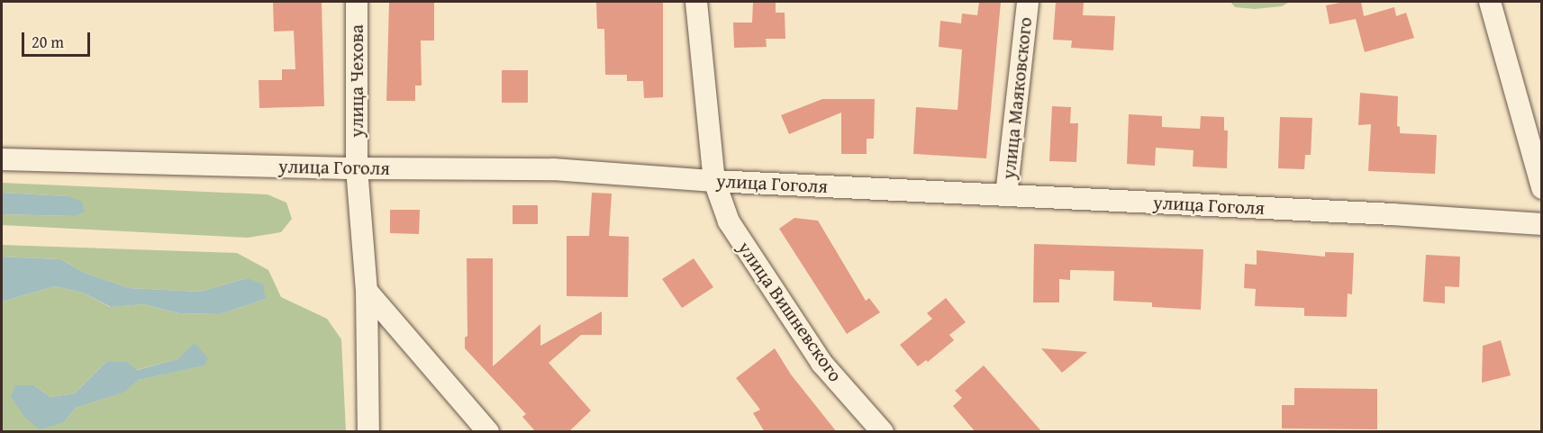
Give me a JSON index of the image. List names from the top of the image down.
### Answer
{
  "streets": {
    "street": [
      "улица Чехова",
      "улица Маяковского",
      "улица Гоголя",
      "улица Вишневского"
    ]
  },
  "crossings": [
    ["улица Чехова", "улица Гоголя"],
    ["улица Маяковского", "улица Гоголя"],
    ["улица Гоголя", "улица Вишневского"]
  ],
  "scale_bar": "20 m"
}
